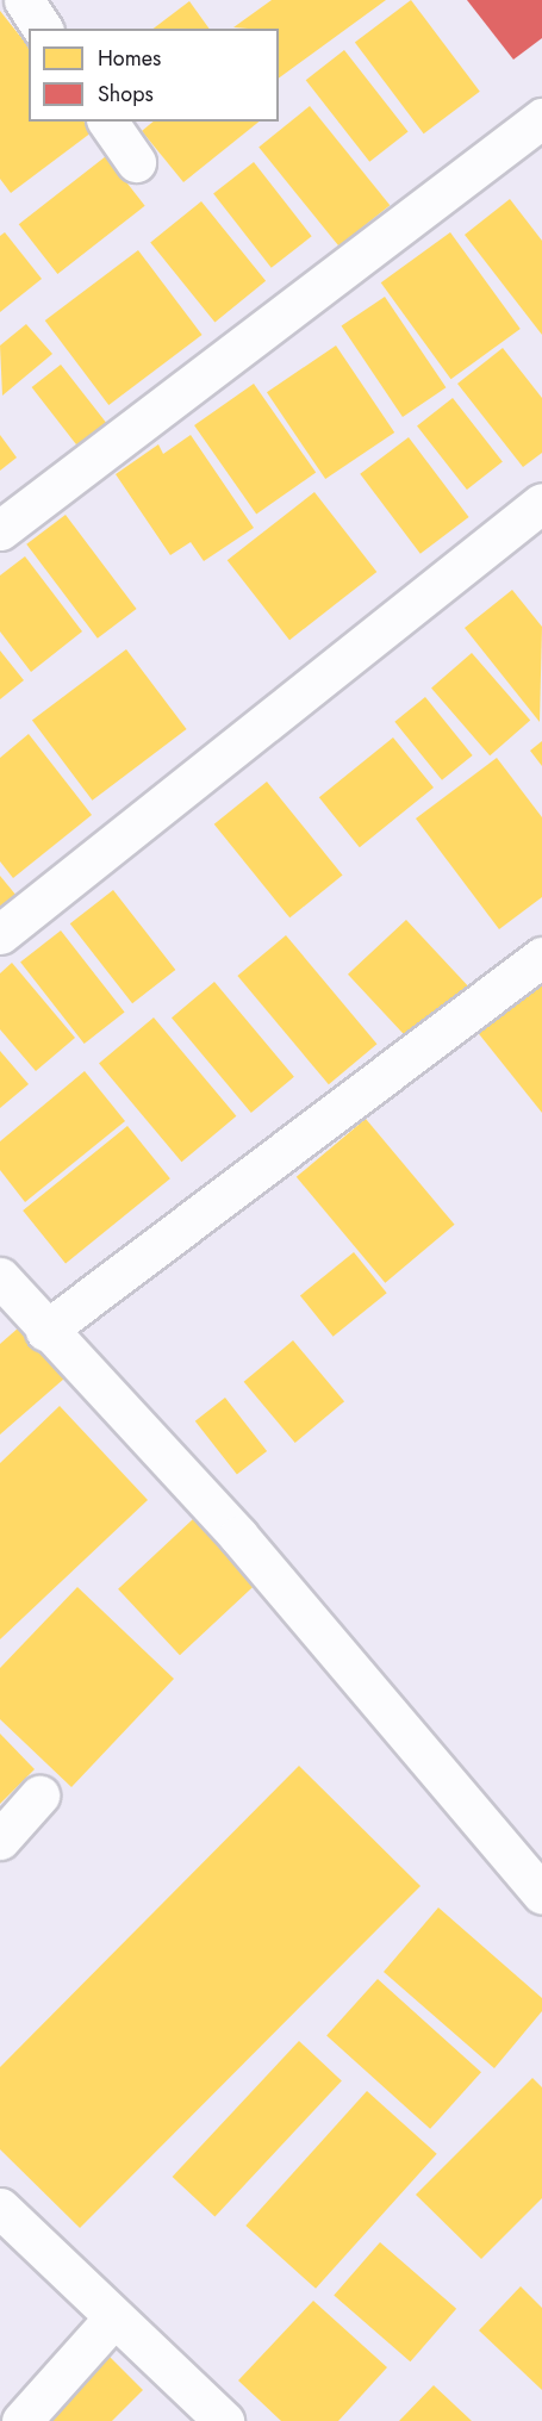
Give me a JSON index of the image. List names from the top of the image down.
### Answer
{
  "legend": ["Homes", "Shops"]
}
